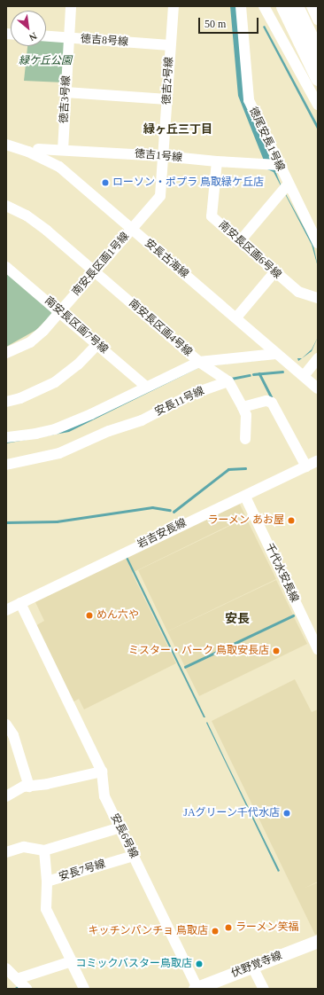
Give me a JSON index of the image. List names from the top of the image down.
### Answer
{
  "streets": {
    "main road": ["伏野覚寺線"],
    "street": [
      "徳吉8号線",
      "徳吉2号線",
      "徳吉3号線",
      "徳尾安長1号線",
      "徳吉1号線",
      "南安長区画6号線",
      "安長古海線",
      "南安長区画1号線",
      "南安長区画7号線",
      "南安長区画4号線",
      "安長11号線",
      "岩吉安長線",
      "千代水安長線",
      "安長6号線",
      "安長7号線"
    ]
  },
  "crossings": [
    ["徳吉8号線", "徳吉2号線"],
    ["徳吉8号線", "徳吉3号線"],
    ["徳吉2号線", "徳吉1号線"],
    ["徳吉2号線", "南安長区画1号線"],
    ["徳吉3号線", "徳吉1号線"],
    ["徳尾安長1号線", "徳吉1号線"],
    ["徳吉1号線", "南安長区画6号線"],
    ["徳吉1号線", "南安長区画1号線"],
    ["安長古海線", "南安長区画1号線"],
    ["南安長区画1号線", "南安長区画7号線"],
    ["南安長区画1号線", "南安長区画4号線"],
    ["南安長区画7号線", "南安長区画4号線"],
    ["岩吉安長線", "千代水安長線"],
    ["岩吉安長線", "安長6号線"],
    ["安長6号線", "安長7号線"],
    ["安長6号線", "伏野覚寺線"]
  ],
  "districts": ["緑ヶ丘三丁目", "安長"],
  "parks": ["緑ケ丘公園"],
  "places": [
    "ローソン・ポプラ 鳥取緑ケ丘店",
    "ラーメン あお屋",
    "めん六や",
    "ミスター・バーク 鳥取安長店",
    "JAグリーン千代水店",
    "ラーメン笑福",
    "キッチンパンチョ 鳥取店",
    "コミックバスター鳥取店"
  ],
  "scale_bar": "50 m",
  "north": "bottom right"
}
